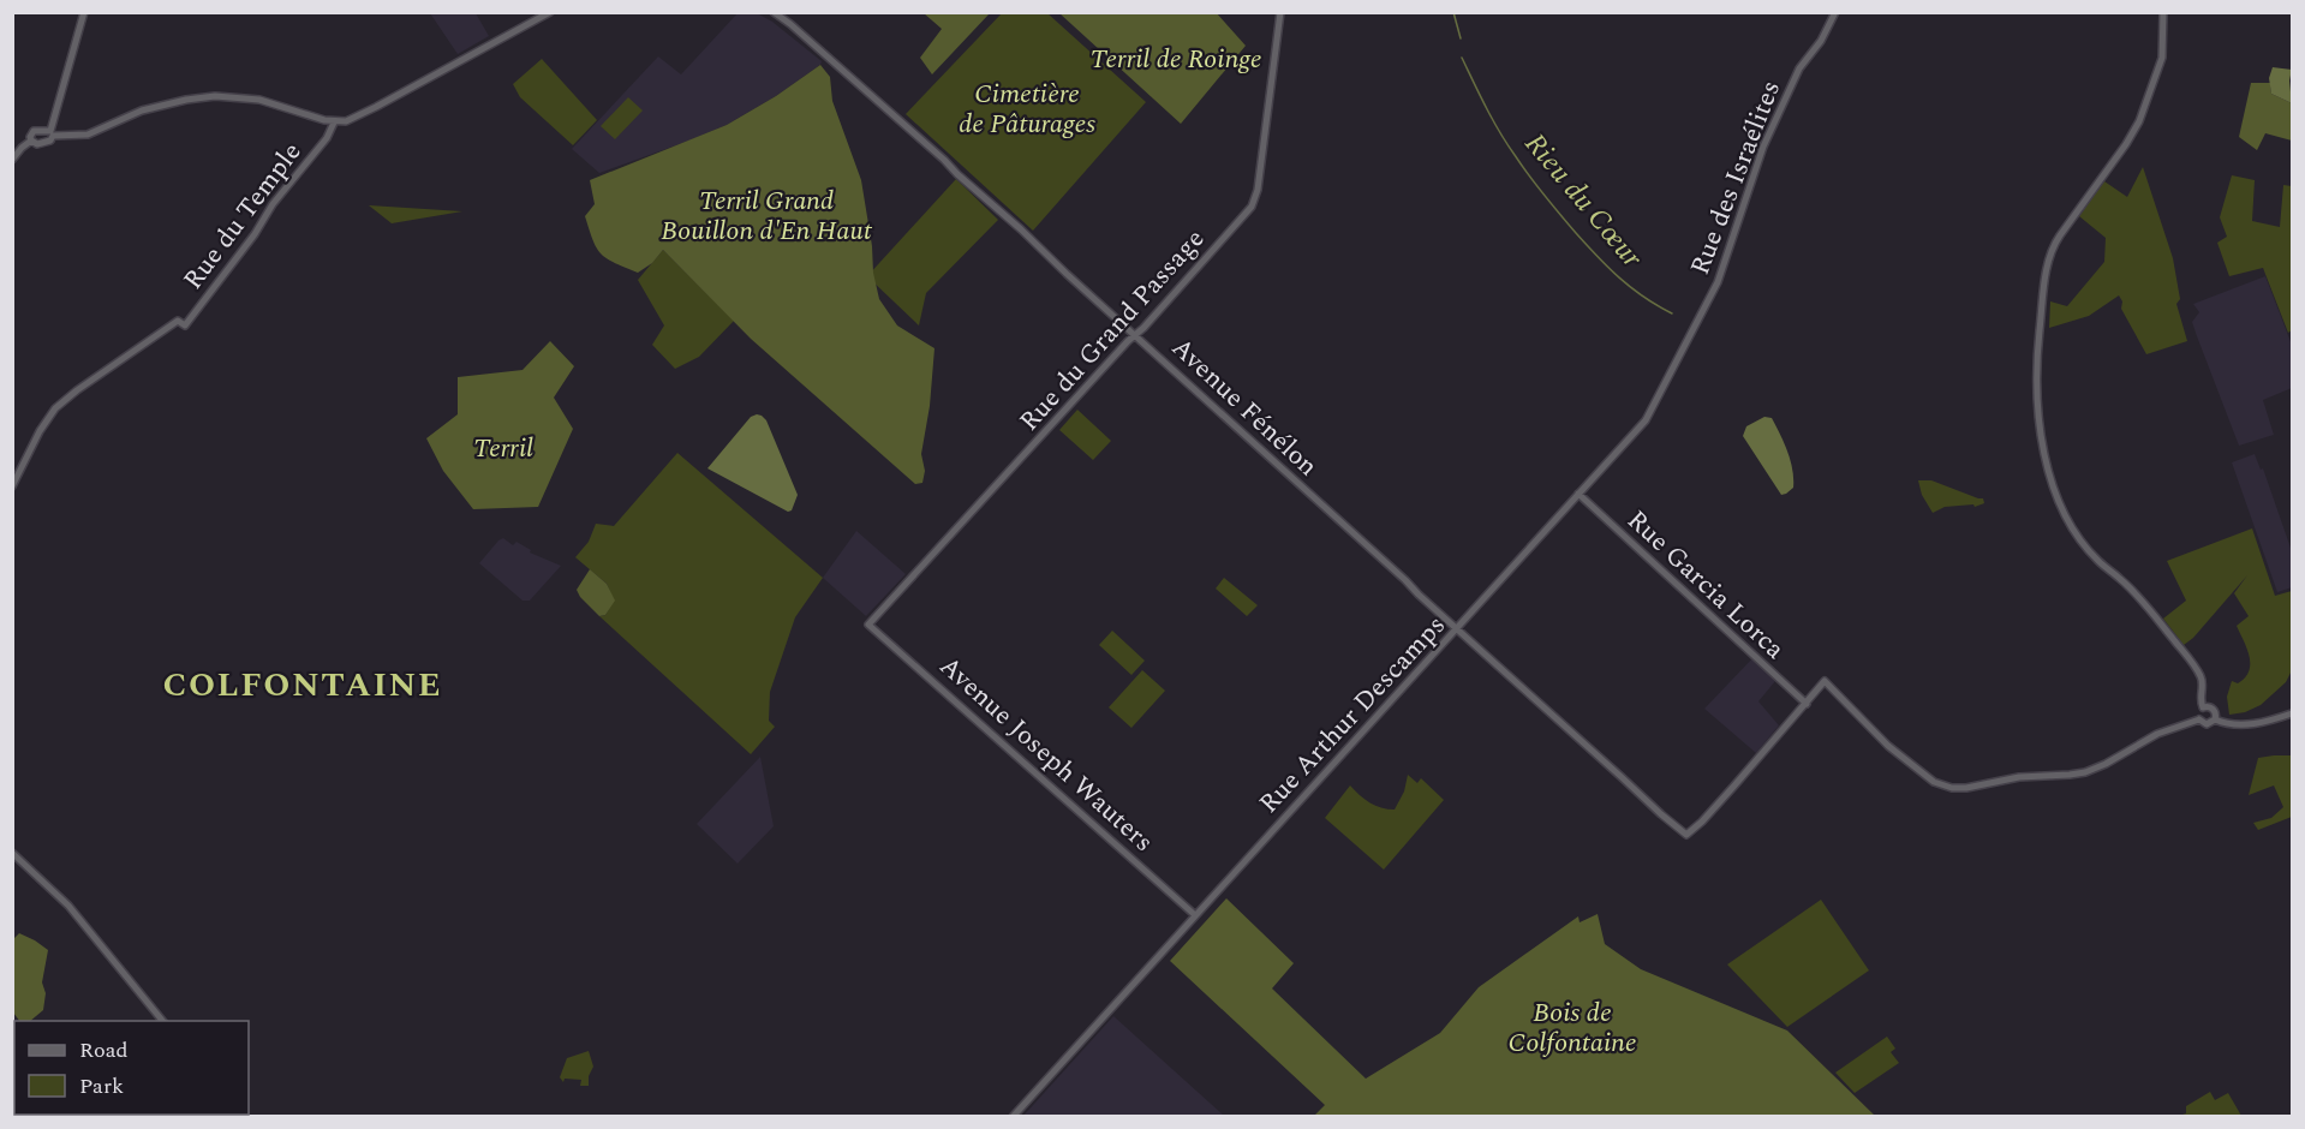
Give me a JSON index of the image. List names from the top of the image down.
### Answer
{
  "streets": {
    "street": [
      "Rue des Israélites",
      "Rue du Temple",
      "Rue du Grand Passage",
      "Avenue Fénélon",
      "Rue Garcia Lorca",
      "Rue Arthur Descamps",
      "Avenue Joseph Wauters"
    ]
  },
  "crossings": [
    ["Rue des Israélites", "Rue Arthur Descamps"],
    ["Rue du Grand Passage", "Avenue Fénélon"],
    ["Rue du Grand Passage", "Avenue Joseph Wauters"],
    ["Avenue Fénélon", "Rue Garcia Lorca"],
    ["Avenue Fénélon", "Rue Arthur Descamps"],
    ["Rue Garcia Lorca", "Rue Arthur Descamps"],
    ["Rue Arthur Descamps", "Avenue Joseph Wauters"]
  ],
  "districts": ["COLFONTAINE"],
  "water": ["Rieu du Cœur"],
  "parks": [
    "Terril de Roinge",
    "Cimetière de Pâturages",
    "Terril Grand Bouillon d'En Haut",
    "Terril",
    "Bois de Colfontaine"
  ],
  "legend": ["Road", "Park"]
}
